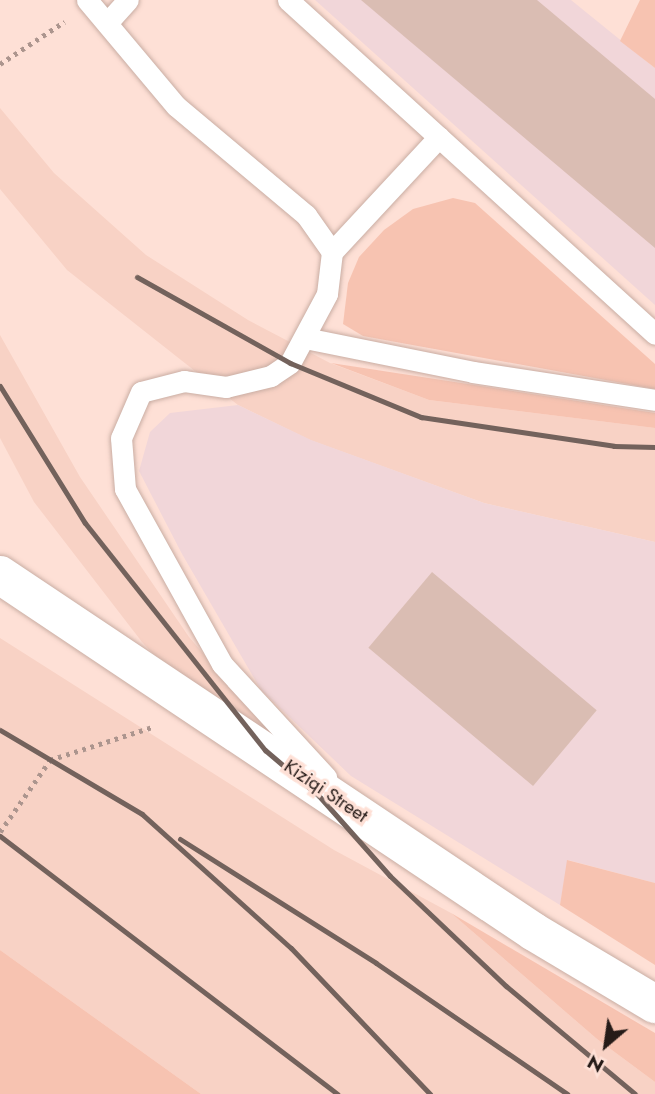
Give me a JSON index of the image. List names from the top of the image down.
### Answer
{
  "streets": {
    "street": ["Kiziqi Street"]
  },
  "north": "bottom left"
}
